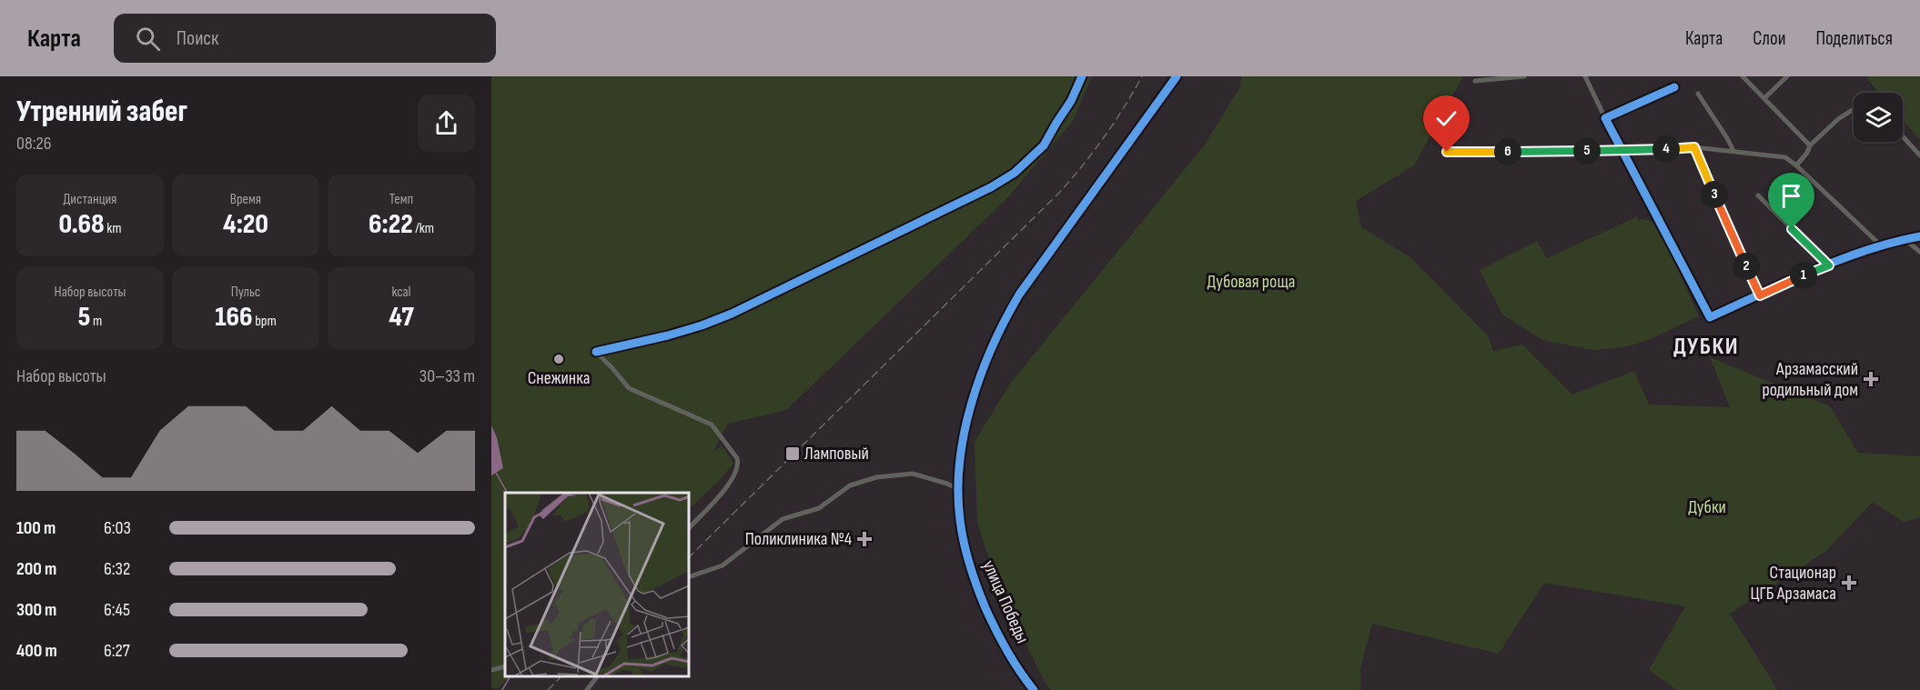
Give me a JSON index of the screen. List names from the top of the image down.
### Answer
{
  "streets": {
    "street": ["улица Победы"]
  },
  "districts": ["ДУБКИ"],
  "parks": ["Дубовая роща", "Дубки"],
  "places": {
    "other": ["Снежинка"],
    "health": ["Арзамасский родильный дом", "Поликлиника №4", "Стационар ЦГБ Арзамаса"],
    "transit": ["Ламповый"]
  },
  "page": {
    "header": "Карта",
    "search": "Поиск",
    "nav": ["Карта", "Слои", "Поделиться"],
    "heading": ["Утренний забег", "08:26"],
    "pins": [
      "4",
      "5",
      "6",
      "3",
      "2",
      "1"
    ],
    "stats": [
      ["Дистанция", "0.68 km"],
      ["Время", "4:20"],
      ["Темп", "6:22 /km"],
      ["Набор высоты", "5 m"],
      ["Пульс", "166 bpm"],
      ["kcal", "47"]
    ],
    "chart": ["Набор высоты", "30–33 m"],
    "list": [
      {
        "name": "100 m",
        "note": "6:03"
      },
      {
        "name": "200 m",
        "note": "6:32"
      },
      {
        "name": "300 m",
        "note": "6:45"
      },
      {
        "name": "400 m",
        "note": "6:27"
      }
    ]
  }
}
